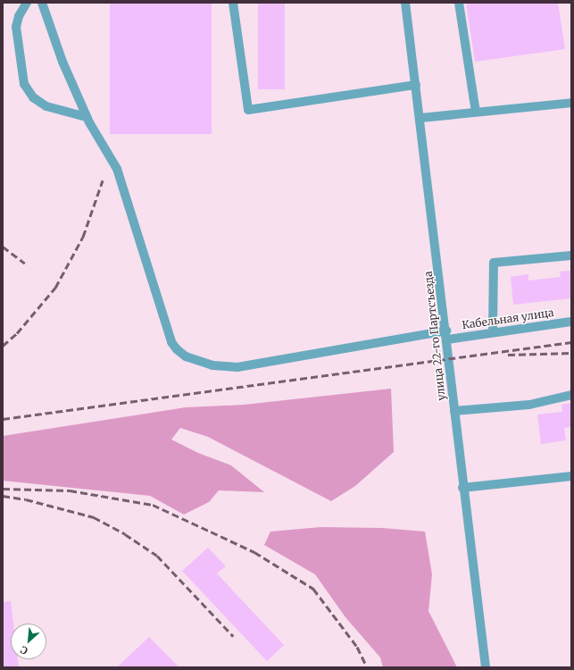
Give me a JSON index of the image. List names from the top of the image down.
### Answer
{
  "streets": {
    "street": ["Кабельная улица", "улица 22-го Партсъезда"]
  },
  "crossings": [
    ["Кабельная улица", "улица 22-го Партсъезда"]
  ],
  "north": "bottom left"
}
